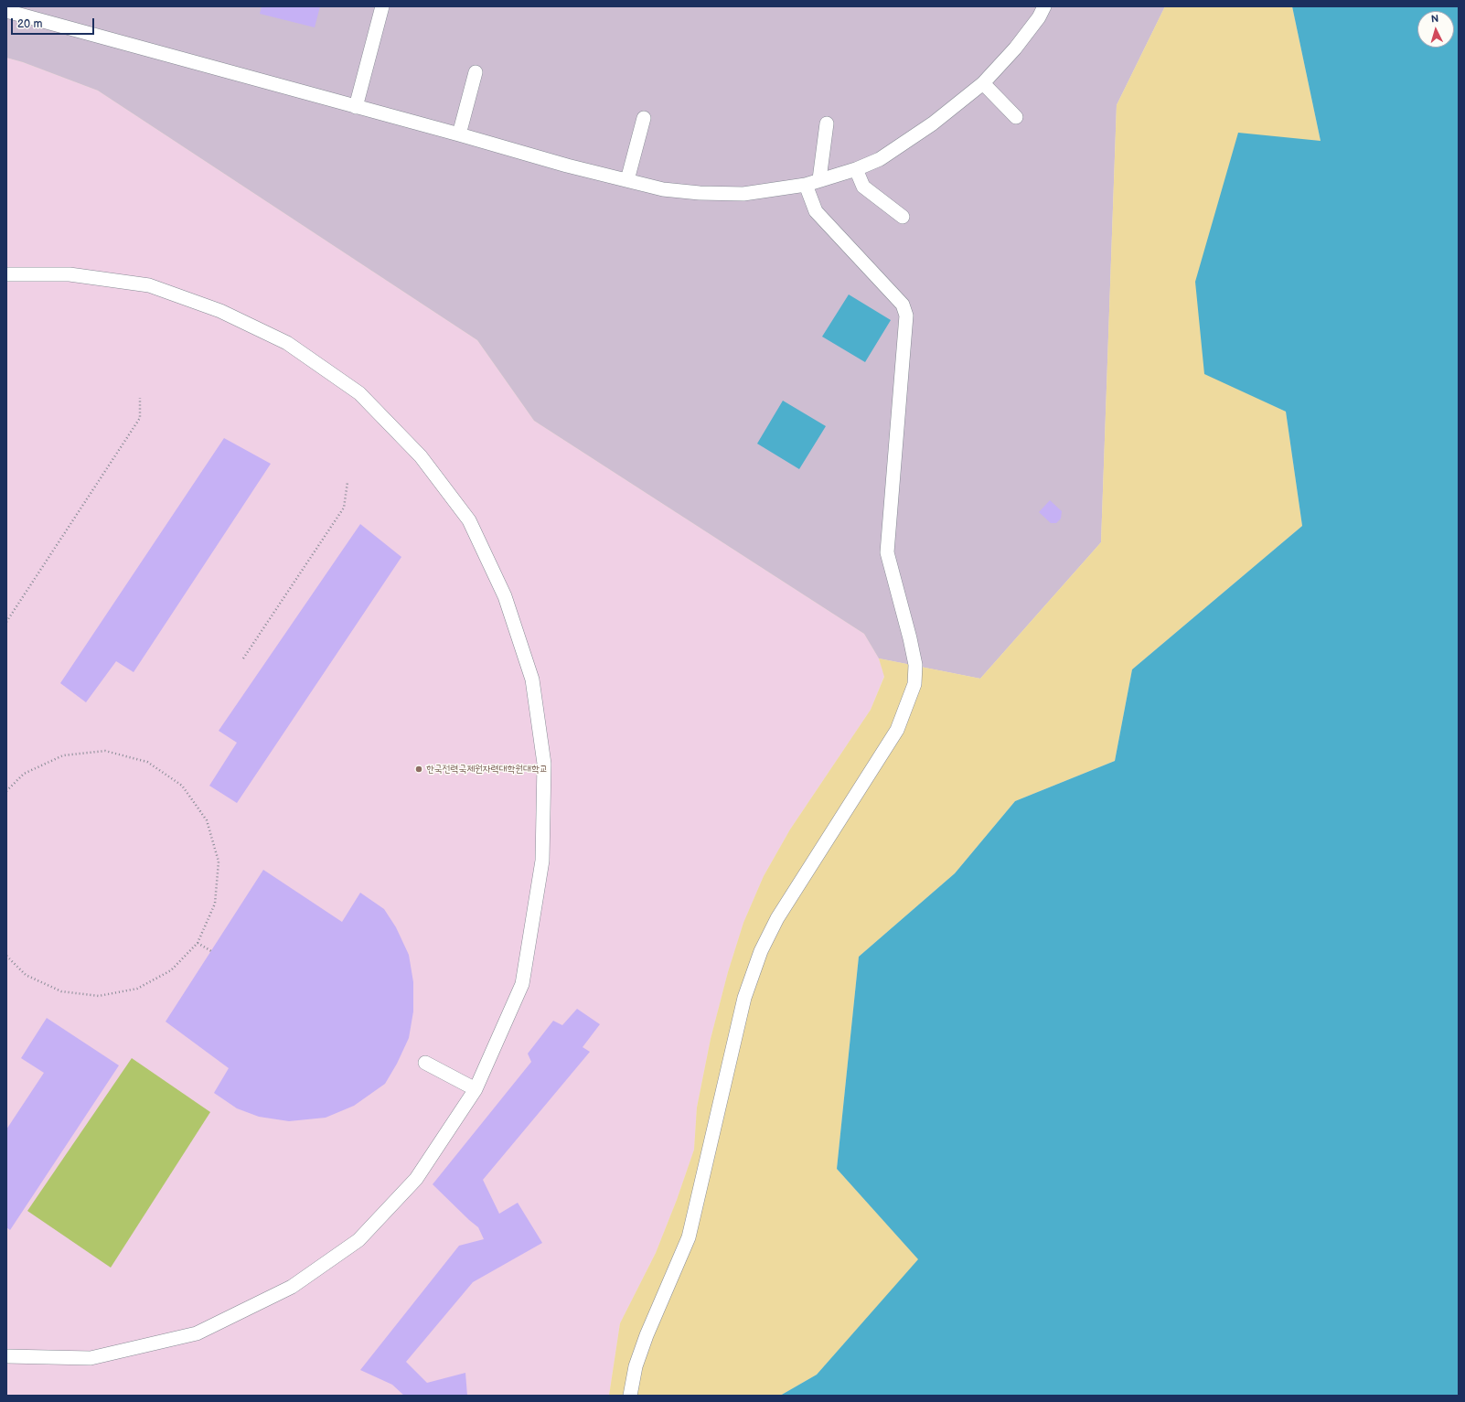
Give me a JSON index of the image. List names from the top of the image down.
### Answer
{
  "places": ["한국전력국제원자력대학원대학교"],
  "scale_bar": "20 m",
  "north": "top"
}
